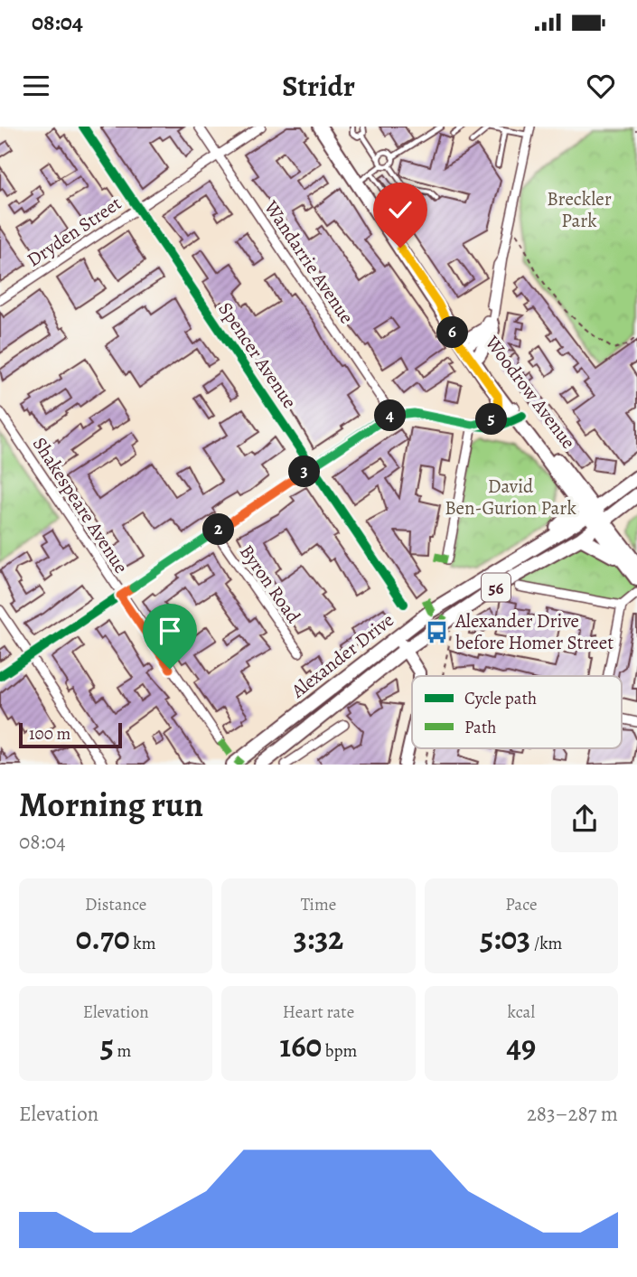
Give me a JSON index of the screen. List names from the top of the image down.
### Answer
{
  "streets": {
    "main road": ["Woodrow Avenue", "56", "Alexander Drive"],
    "street": [
      "Dryden Street",
      "Wandarrie Avenue",
      "Spencer Avenue",
      "Shakespeare Avenue",
      "Byron Road"
    ]
  },
  "crossings": [
    ["Dryden Street", "Wandarrie Avenue"],
    ["Dryden Street", "Spencer Avenue"],
    ["Woodrow Avenue", "Alexander Drive"]
  ],
  "parks": ["Breckler Park", "David Ben-Gurion Park"],
  "places": {
    "bus stop": ["Alexander Drive before Homer Street"]
  },
  "legend": ["Cycle path", "Path"],
  "scale_bar": "100 m",
  "page": {
    "status": "08:04",
    "header": "Stridr",
    "pins": [
      "6",
      "4",
      "5",
      "3",
      "2"
    ],
    "scale": "100 m",
    "heading": ["Morning run", "08:04"],
    "stats": [
      ["Distance", "0.70 km"],
      ["Time", "3:32"],
      ["Pace", "5:03 /km"],
      ["Elevation", "5 m"],
      ["Heart rate", "160 bpm"],
      ["kcal", "49"]
    ],
    "chart": ["Elevation", "283–287 m"]
  }
}
